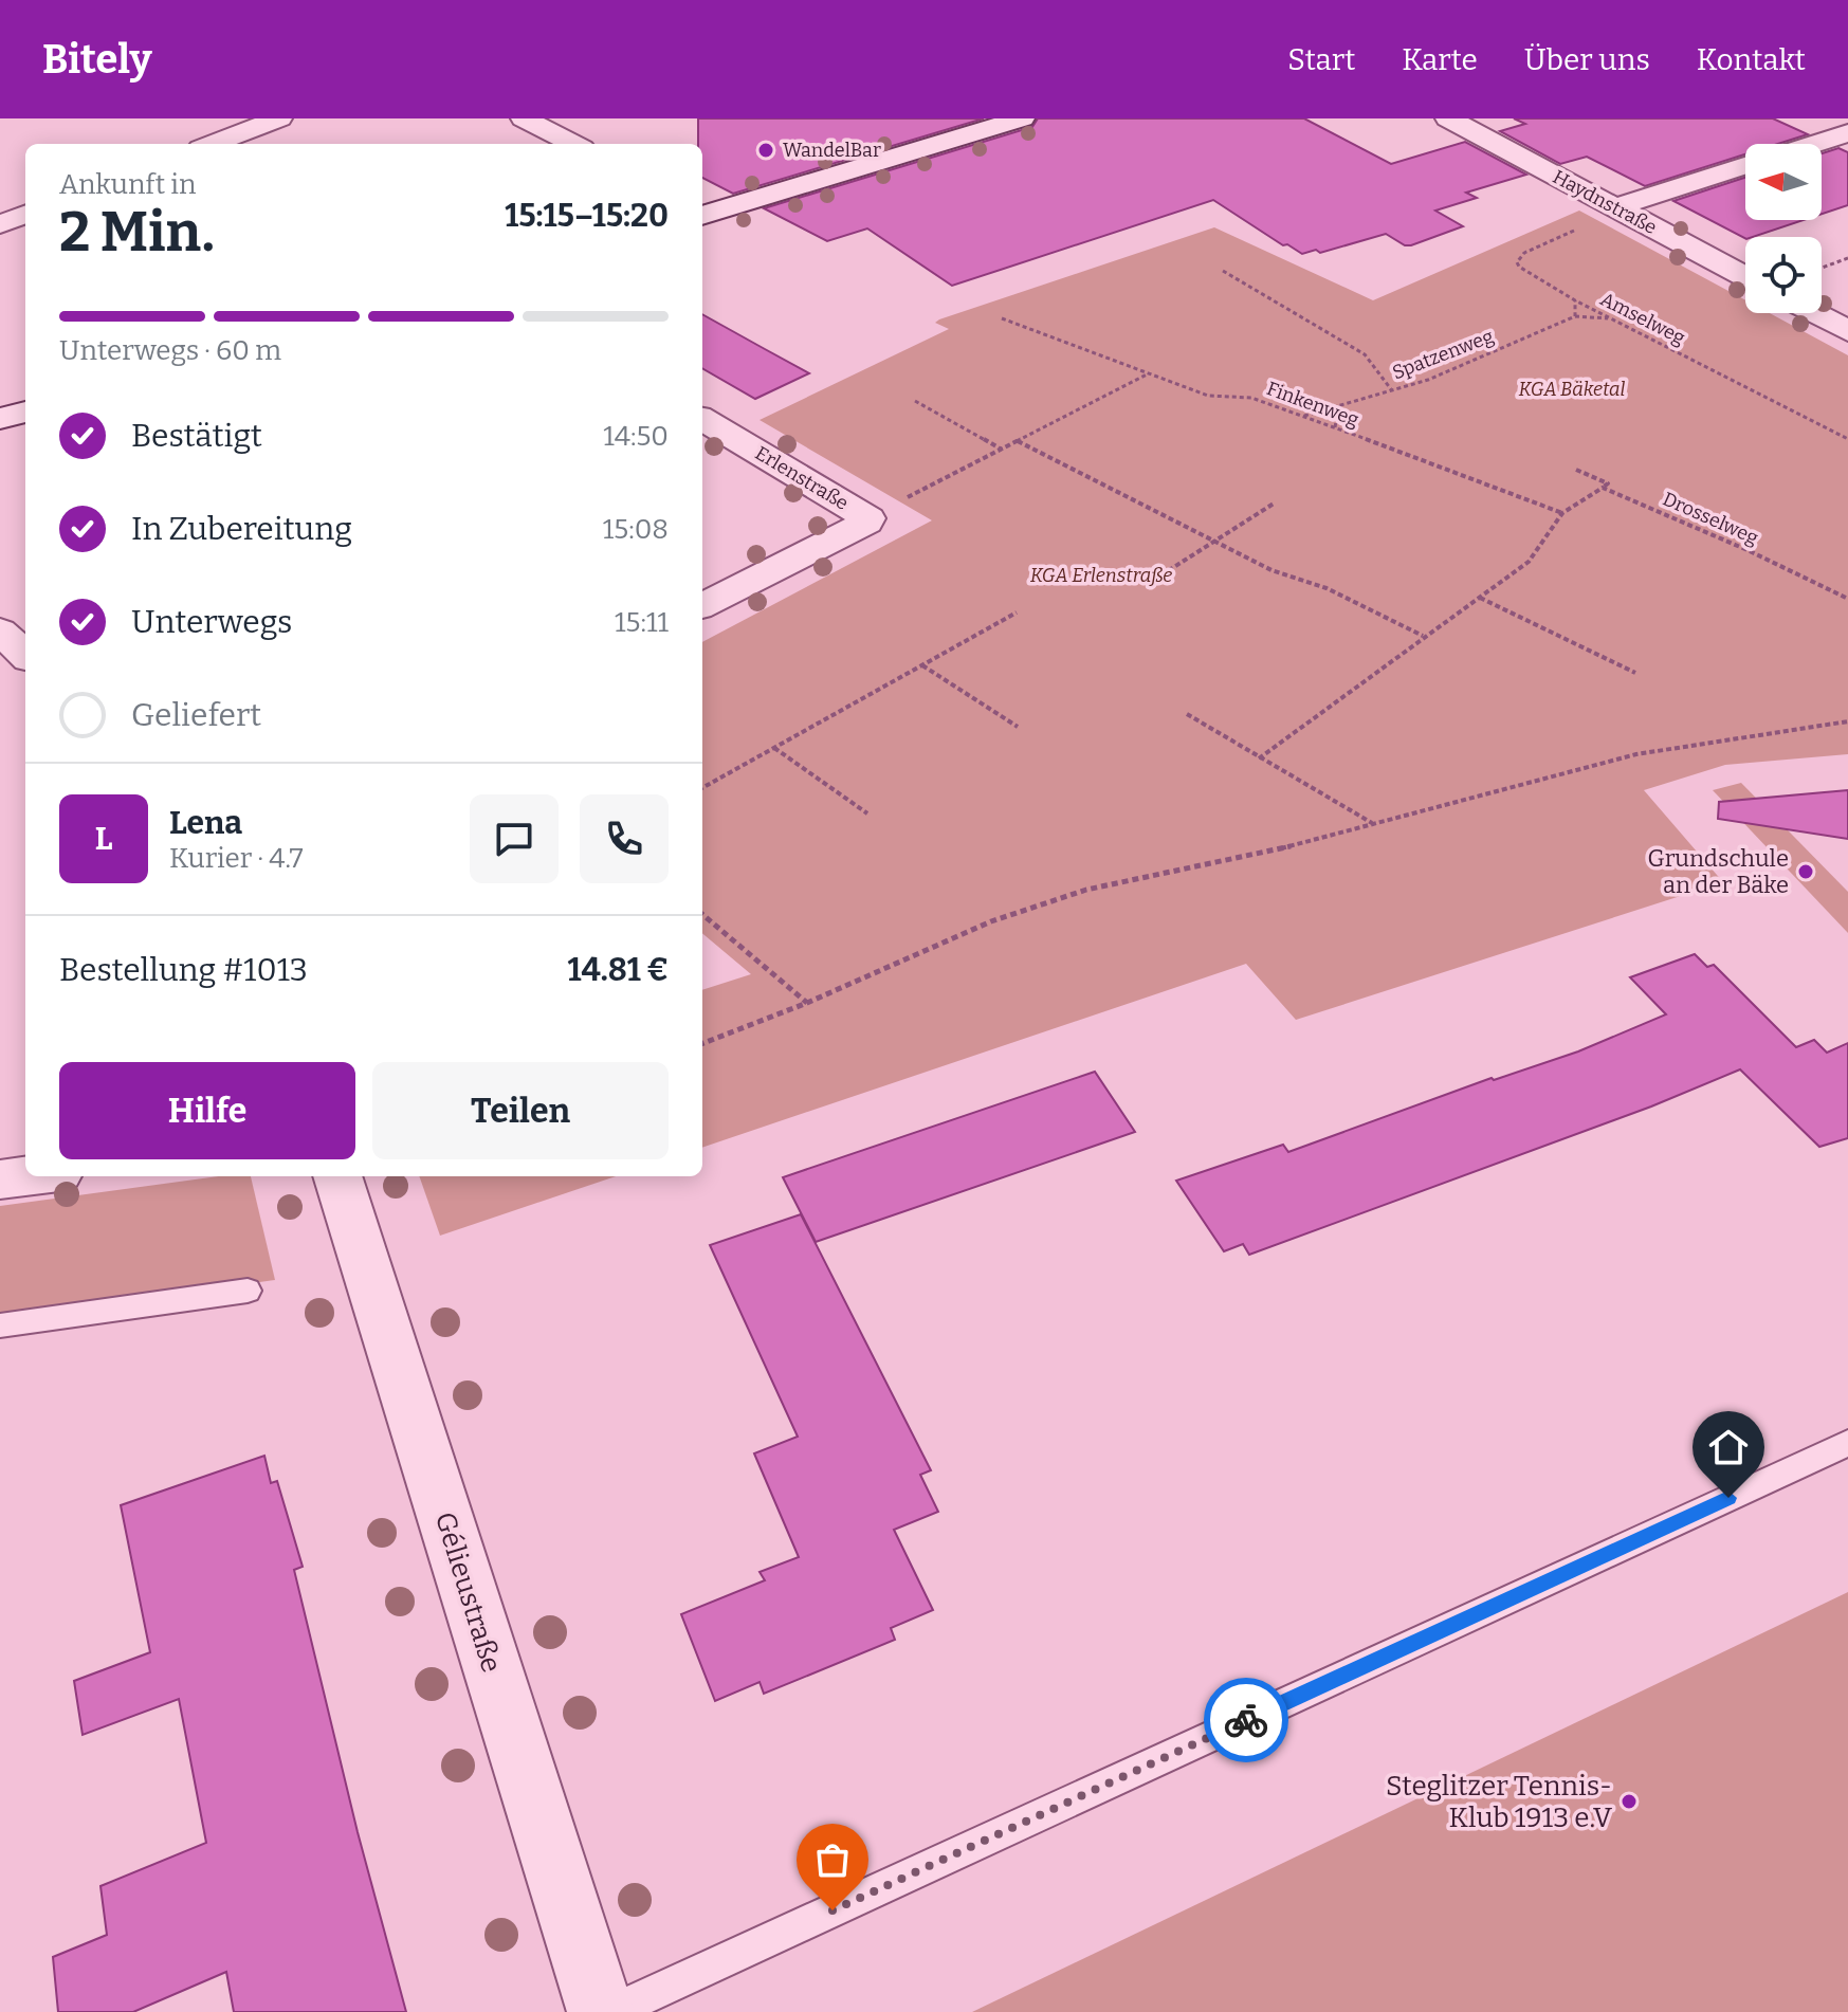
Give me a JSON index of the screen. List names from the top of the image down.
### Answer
{
  "streets": {
    "street": ["Haydnstraße", "Erlenstraße", "Gélieustraße"],
    "path": [
      "Amselweg",
      "Spatzenweg",
      "Finkenweg",
      "Drosselweg"
    ]
  },
  "crossings": [
    ["Spatzenweg", "Finkenweg"]
  ],
  "parks": ["KGA Bäketal", "KGA Erlenstraße"],
  "places": ["WandelBar", "Grundschule an der Bäke", "Steglitzer Tennis- Klub 1913 e.V"],
  "north": "left",
  "page": {
    "header": "Bitely",
    "nav": [
      "Start",
      "Karte",
      "Über uns",
      "Kontakt"
    ],
    "heading": ["2 Min.", "Ankunft in", "15:15–15:20"],
    "panel": [
      "Lena",
      "Kurier · 4.7",
      "Bestellung #1013",
      "14.81 €"
    ],
    "bar": "Unterwegs · 60 m",
    "list": [
      ["Bestätigt", "14:50"],
      ["In Zubereitung", "15:08"],
      ["Unterwegs", "15:11"],
      "Geliefert"
    ],
    "round": "L",
    "buttons": ["Hilfe", "Teilen"]
  }
}
